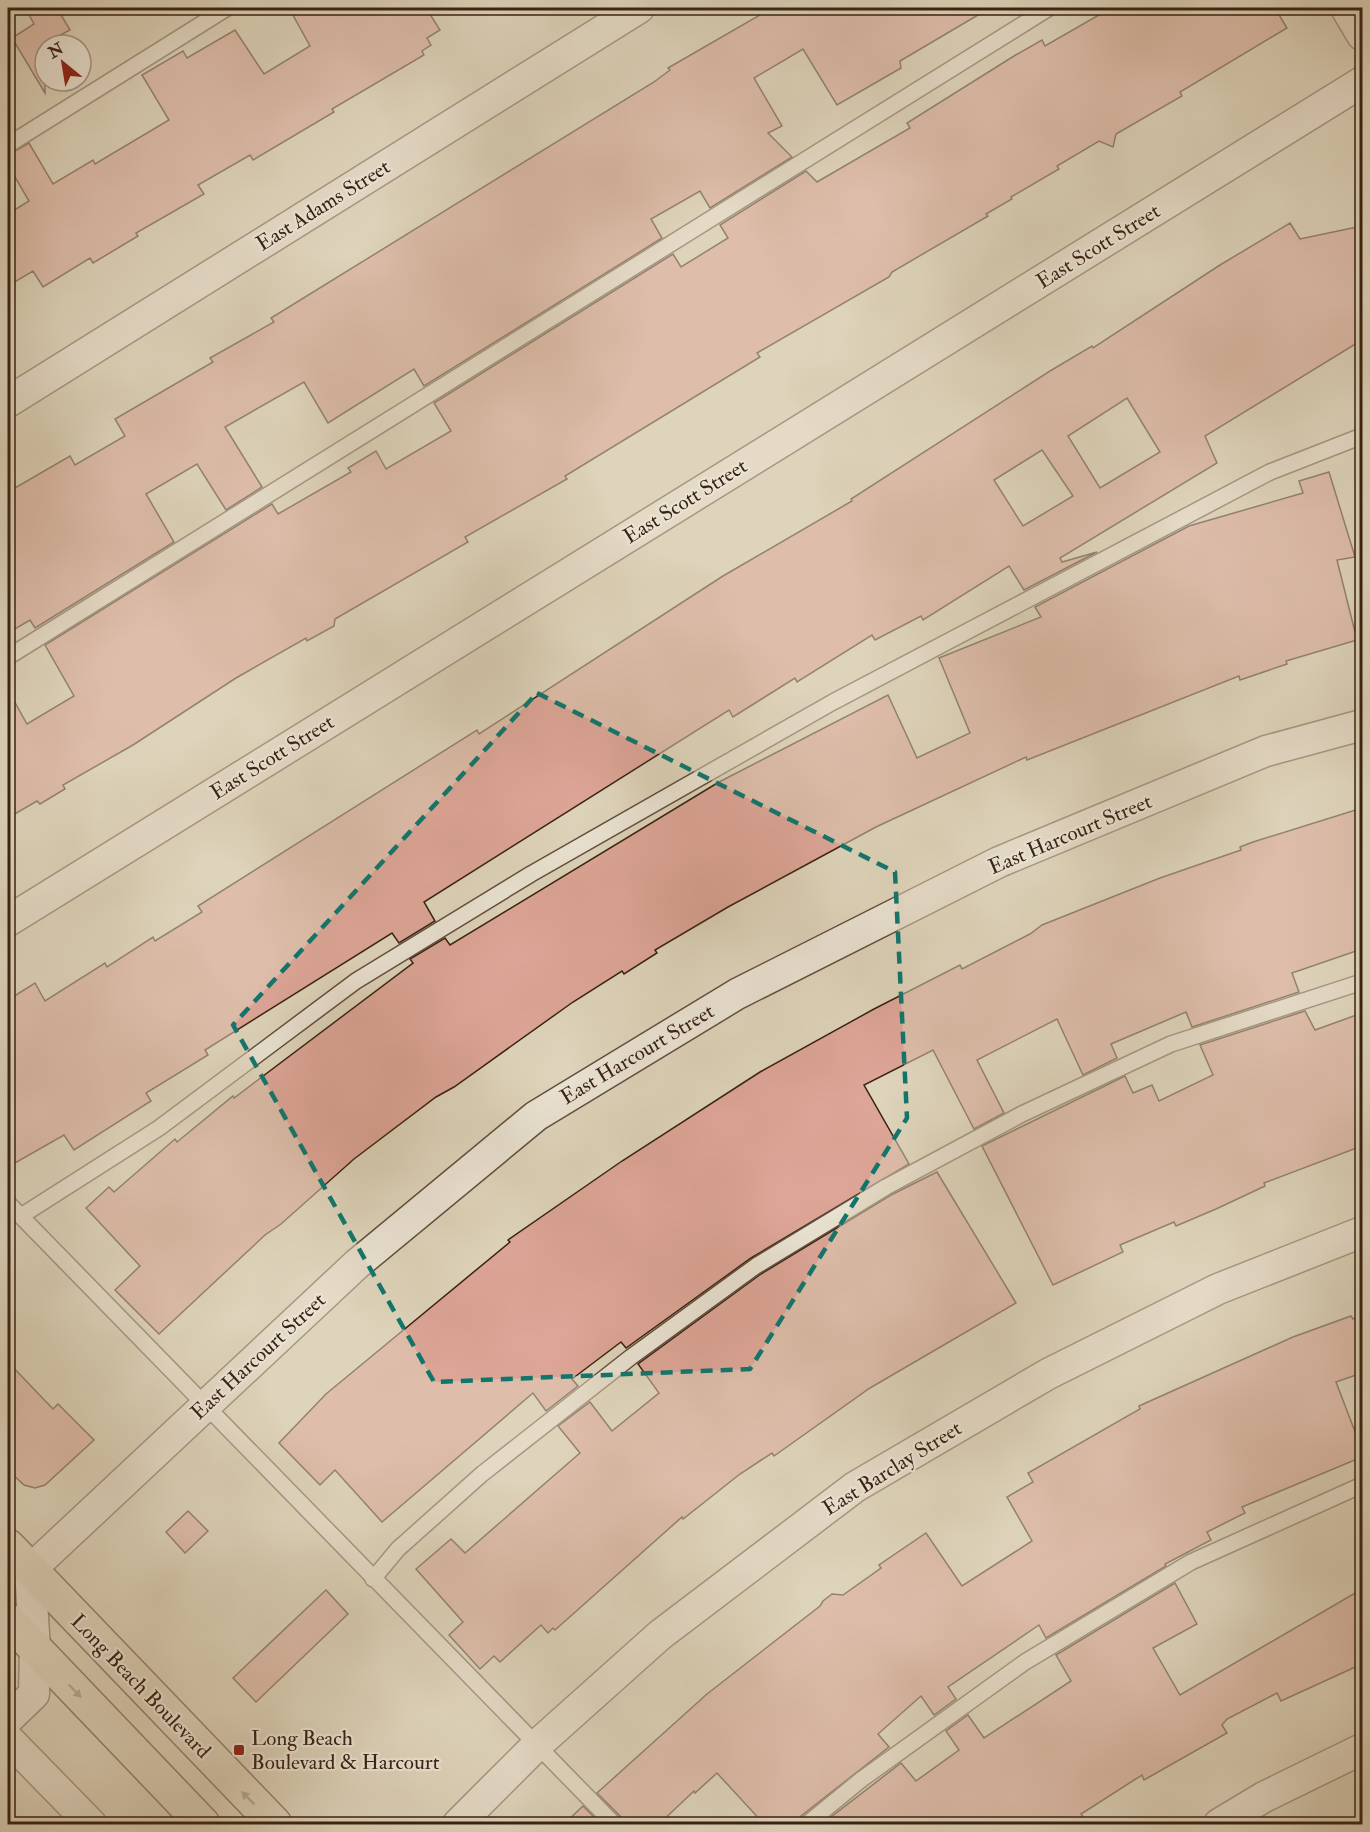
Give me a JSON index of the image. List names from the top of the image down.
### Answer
{
  "streets": {
    "main road": ["Long Beach Boulevard"],
    "street": [
      "East Adams Street",
      "East Scott Street",
      "East Harcourt Street",
      "East Barclay Street"
    ]
  },
  "crossings": [
    ["East Harcourt Street", "Long Beach Boulevard"]
  ],
  "places": {
    "transit": ["Long Beach Boulevard & Harcourt"]
  },
  "north": "top left"
}
